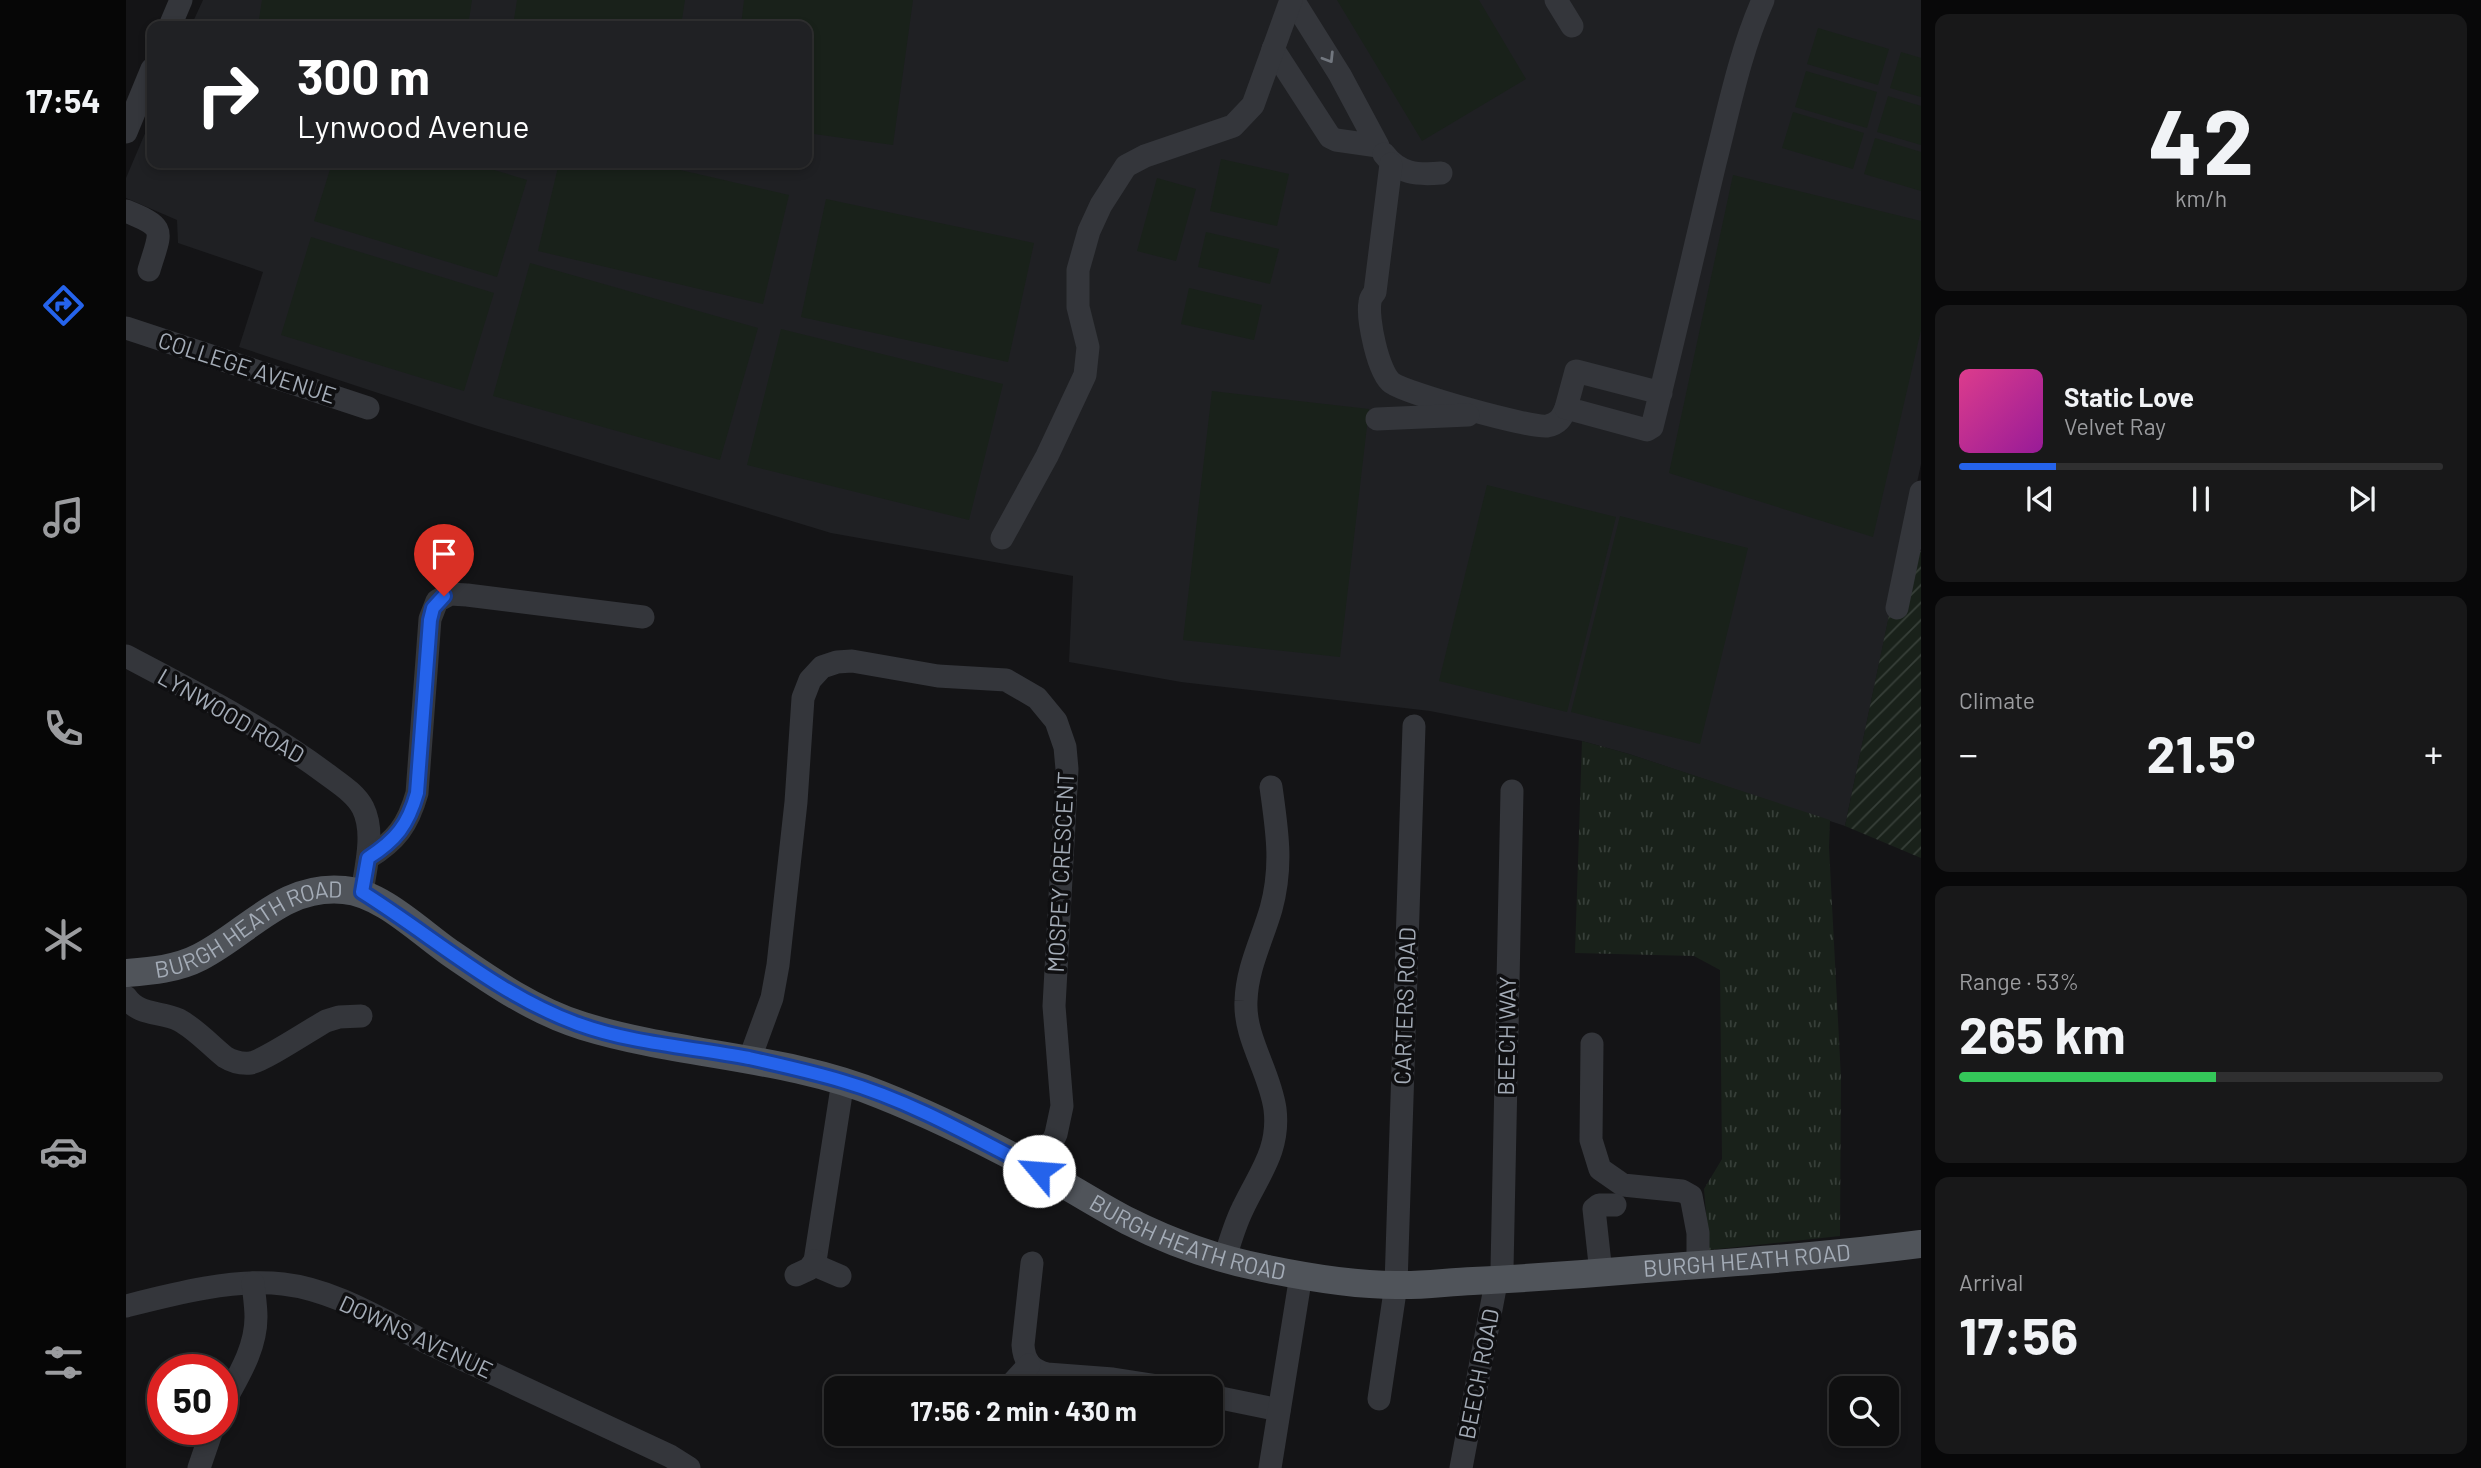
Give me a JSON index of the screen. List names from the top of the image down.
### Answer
{
  "streets": {
    "main road": ["BURGH HEATH ROAD"],
    "street": [
      "COLLEGE AVENUE",
      "LYNWOOD ROAD",
      "MOSPEY CRESCENT",
      "CARTERS ROAD",
      "BEECH WAY",
      "DOWNS AVENUE",
      "BEECH ROAD"
    ]
  },
  "crossings": [
    ["LYNWOOD ROAD", "BURGH HEATH ROAD"],
    ["MOSPEY CRESCENT", "BURGH HEATH ROAD"],
    ["BURGH HEATH ROAD", "CARTERS ROAD"],
    ["BURGH HEATH ROAD", "BEECH WAY"],
    ["BURGH HEATH ROAD", "BEECH ROAD"],
    ["BEECH WAY", "BEECH ROAD"]
  ],
  "page": {
    "tabs": "17:54",
    "tile": [
      ["42", "km/h"],
      "Climate",
      ["Range · 53%", "265 km"],
      ["Arrival", "17:56"]
    ],
    "turn": ["300 m", "Lynwood Avenue"],
    "song": ["Static Love", "Velvet Ray"],
    "heat": ["−", "21.5°", "+"],
    "limit": "50",
    "trip": "17:56 · 2 min · 430 m"
  }
}
